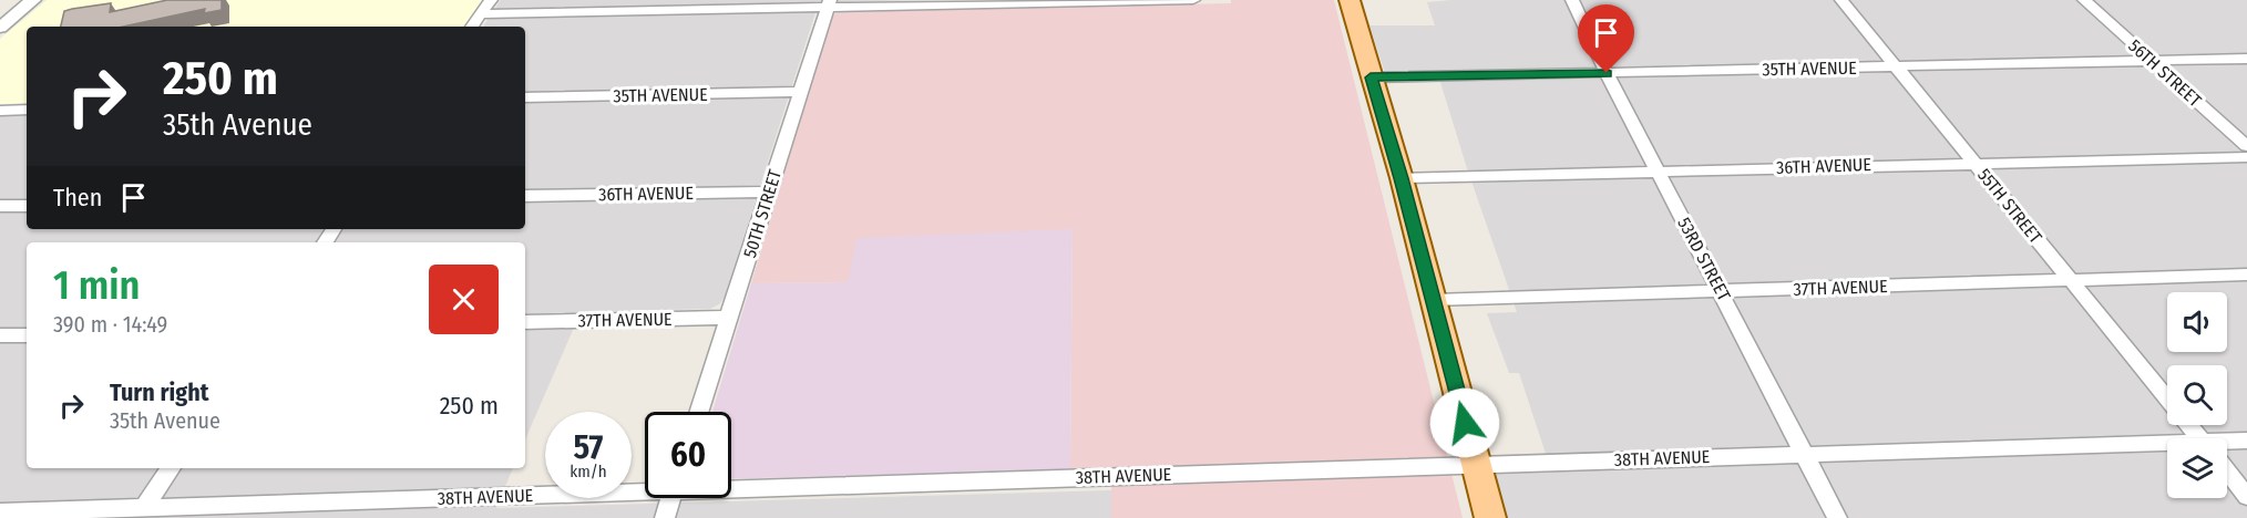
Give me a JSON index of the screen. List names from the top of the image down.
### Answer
{
  "streets": {
    "street": [
      "35TH AVENUE",
      "56TH STREET",
      "36TH AVENUE",
      "55TH STREET",
      "50TH STREET",
      "53RD STREET",
      "37TH AVENUE",
      "38TH AVENUE"
    ]
  },
  "crossings": [
    ["35TH AVENUE", "56TH STREET"],
    ["35TH AVENUE", "55TH STREET"],
    ["35TH AVENUE", "50TH STREET"],
    ["35TH AVENUE", "53RD STREET"],
    ["36TH AVENUE", "55TH STREET"],
    ["36TH AVENUE", "50TH STREET"],
    ["36TH AVENUE", "53RD STREET"],
    ["55TH STREET", "37TH AVENUE"],
    ["50TH STREET", "37TH AVENUE"],
    ["53RD STREET", "37TH AVENUE"],
    ["53RD STREET", "38TH AVENUE"]
  ],
  "page": {
    "turn": ["250 m", "35th Avenue"],
    "then": "Then",
    "heading": ["1 min", "390 m · 14:49"],
    "list": [
      {
        "name": "Turn right",
        "note": "35th Avenue",
        "value": "250 m"
      }
    ],
    "speed": "57 km/h",
    "limit": "60"
  }
}
